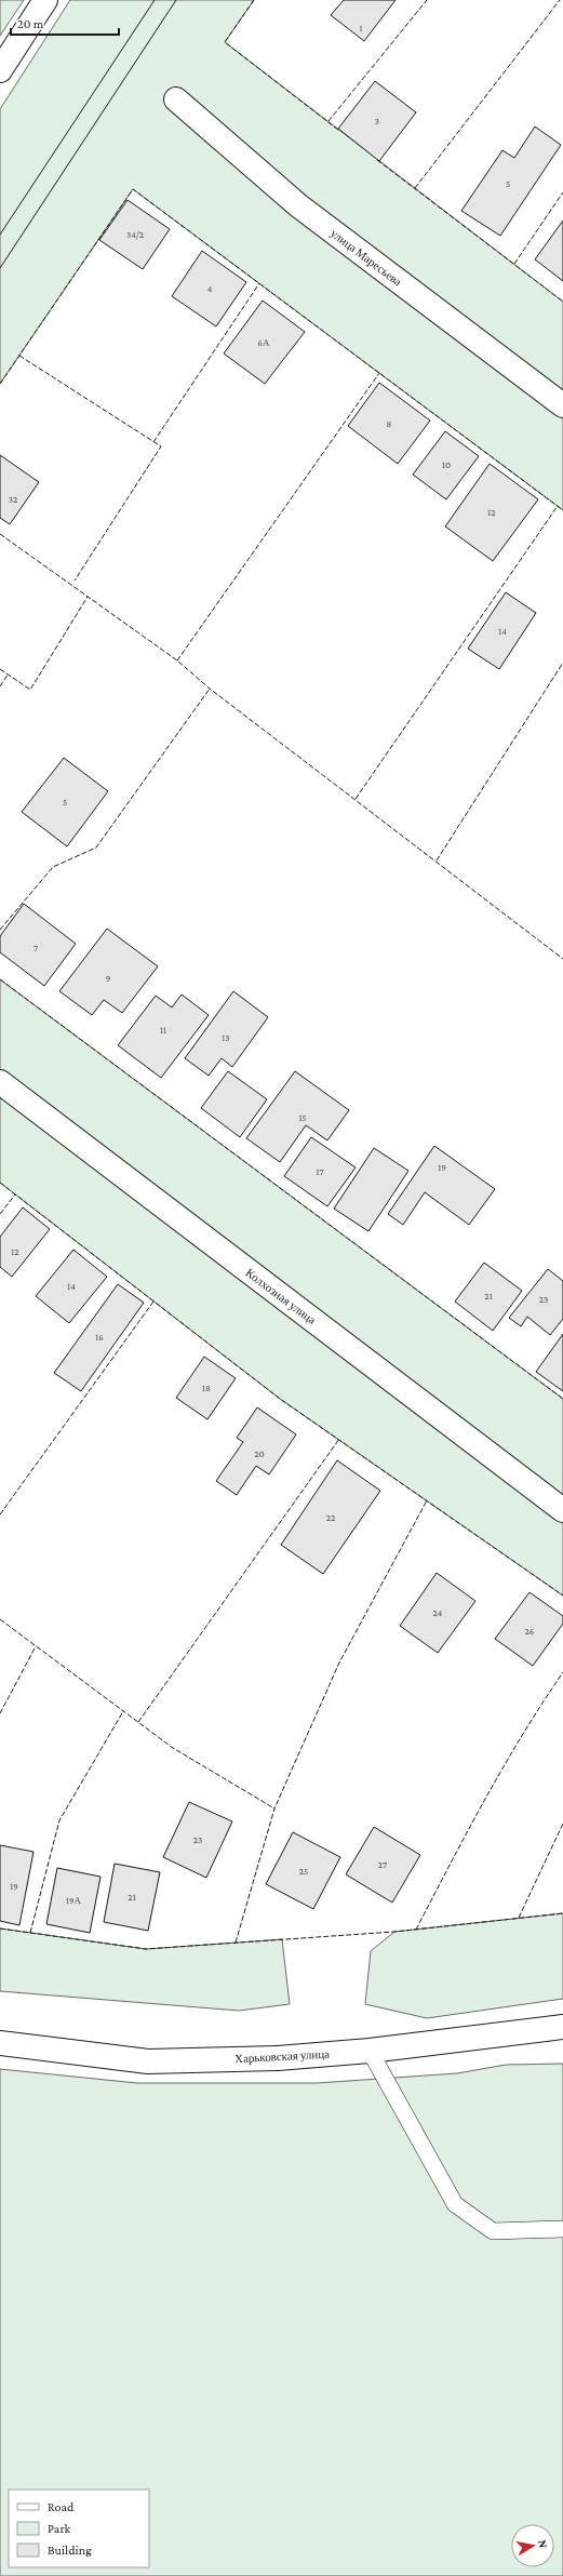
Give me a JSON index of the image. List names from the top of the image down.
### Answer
{
  "streets": {
    "street": ["улица Маресьева", "Колхозная улица", "Харьковская улица"]
  },
  "house_numbers": [
    "1",
    "3",
    "5",
    "34/2",
    "4",
    "6А",
    "8",
    "10",
    "32",
    "12",
    "14",
    "5",
    "7",
    "9",
    "11",
    "13",
    "15",
    "19",
    "17",
    "12",
    "14",
    "21",
    "23",
    "16",
    "18",
    "20",
    "22",
    "24",
    "26",
    "23",
    "27",
    "25",
    "19",
    "21",
    "19А"
  ],
  "legend": ["Road", "Park", "Building"],
  "scale_bar": "20 m",
  "north": "right"
}
